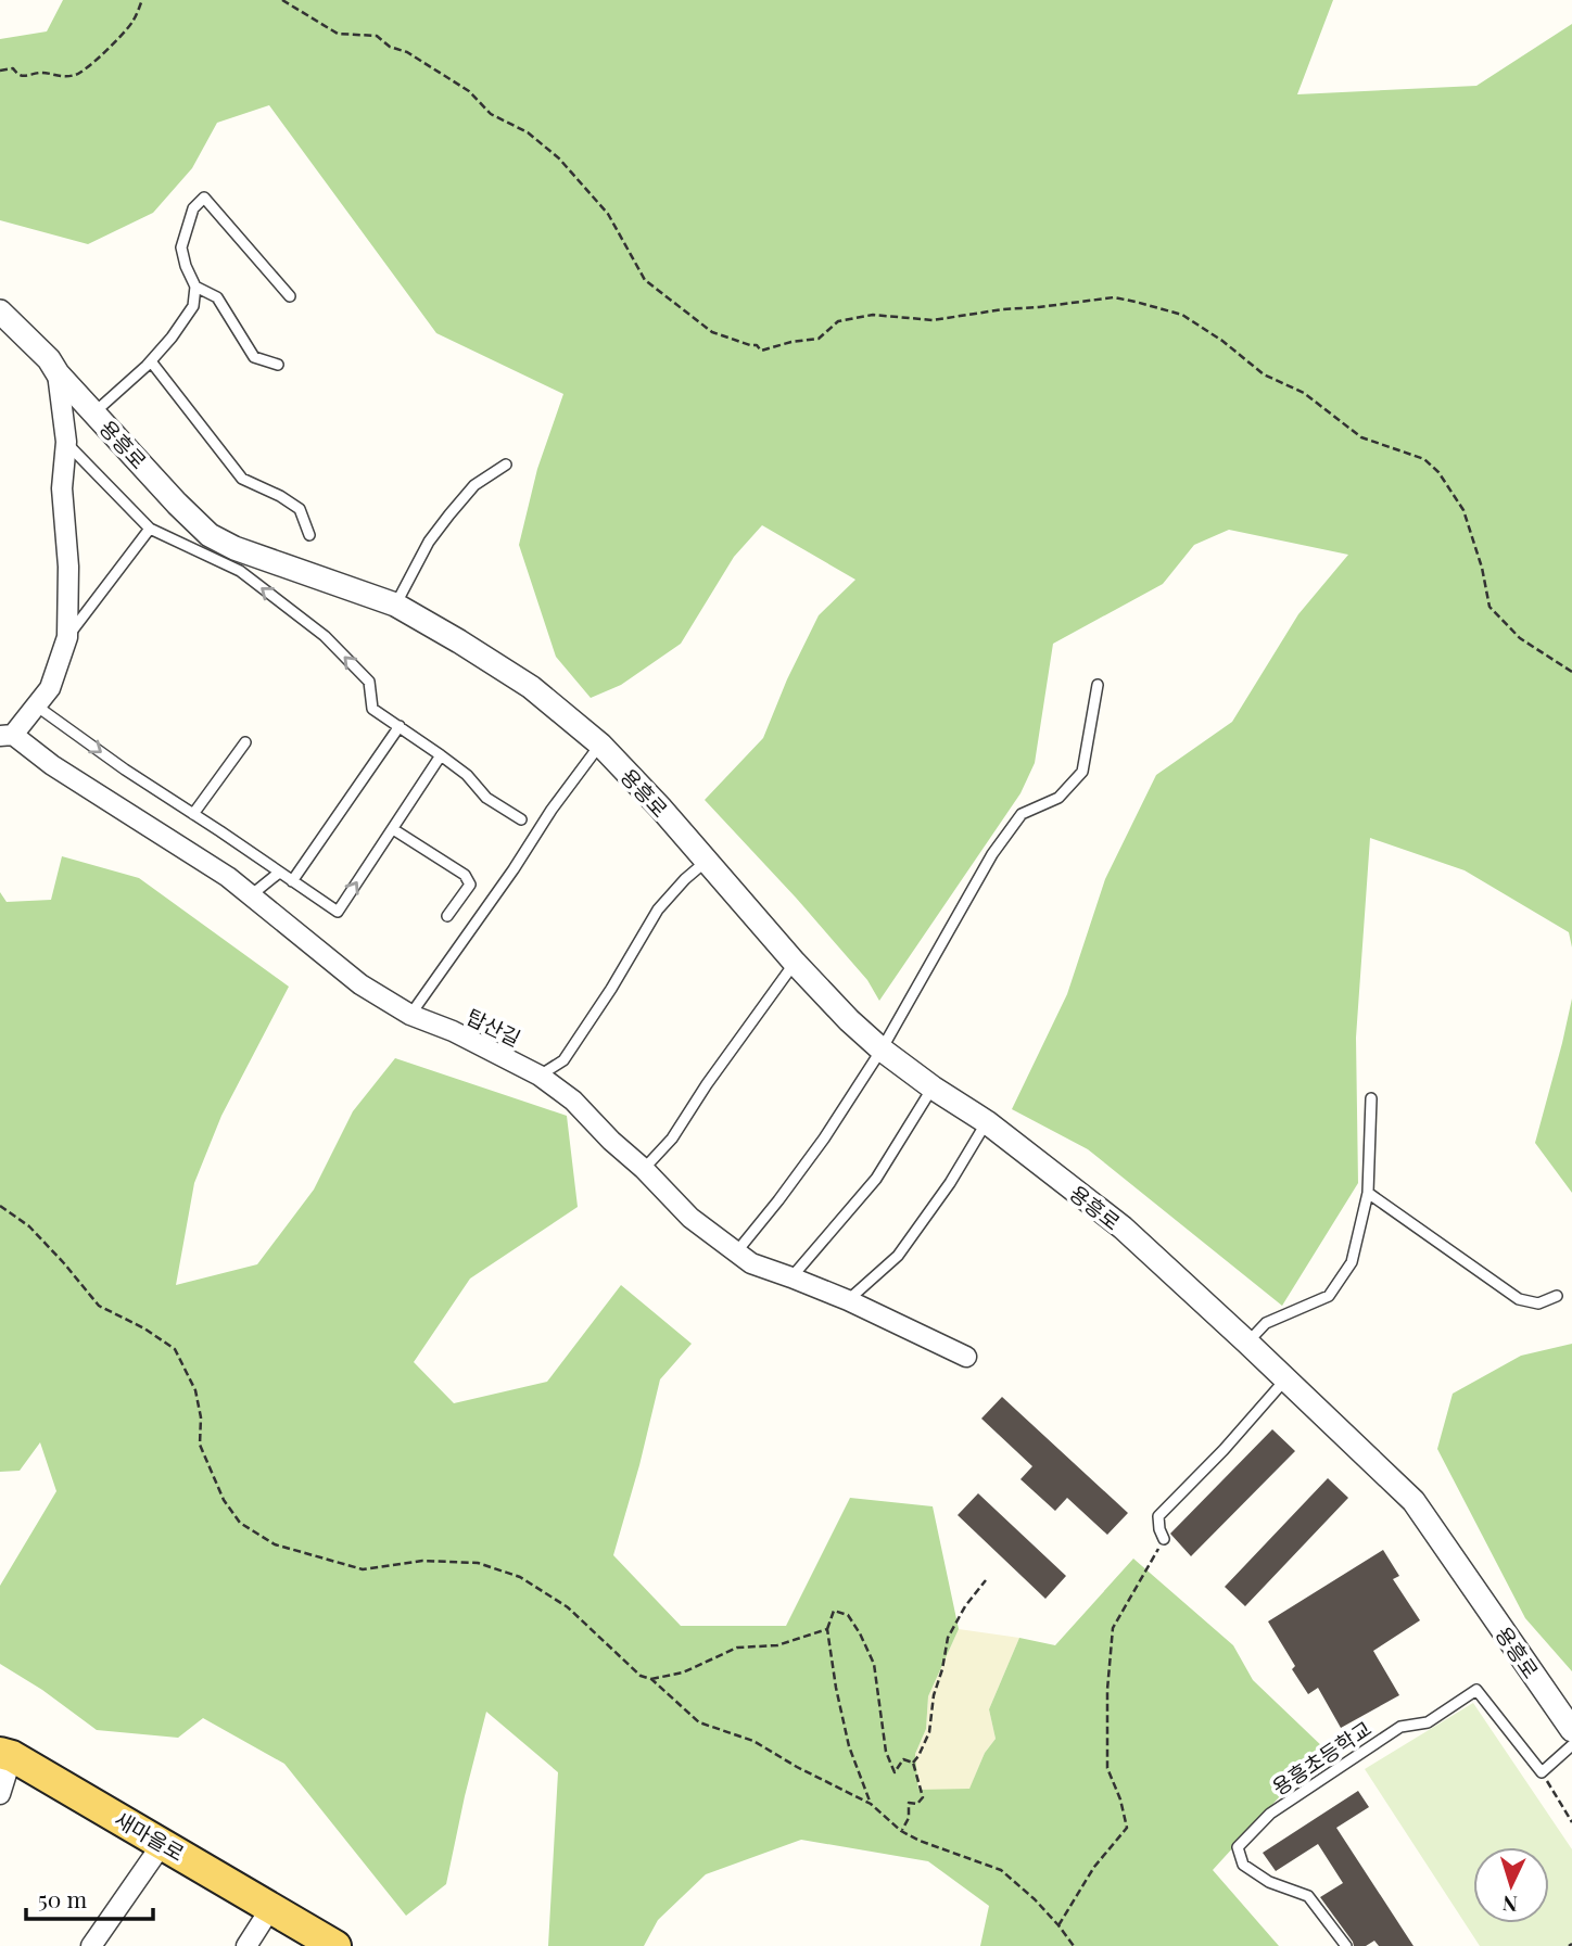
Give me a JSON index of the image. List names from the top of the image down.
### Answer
{
  "streets": {
    "main road": ["새마을로"],
    "street": ["용흥로", "탑산길"],
    "lane": ["용흥초등학교"]
  },
  "scale_bar": "50 m",
  "north": "bottom"
}
